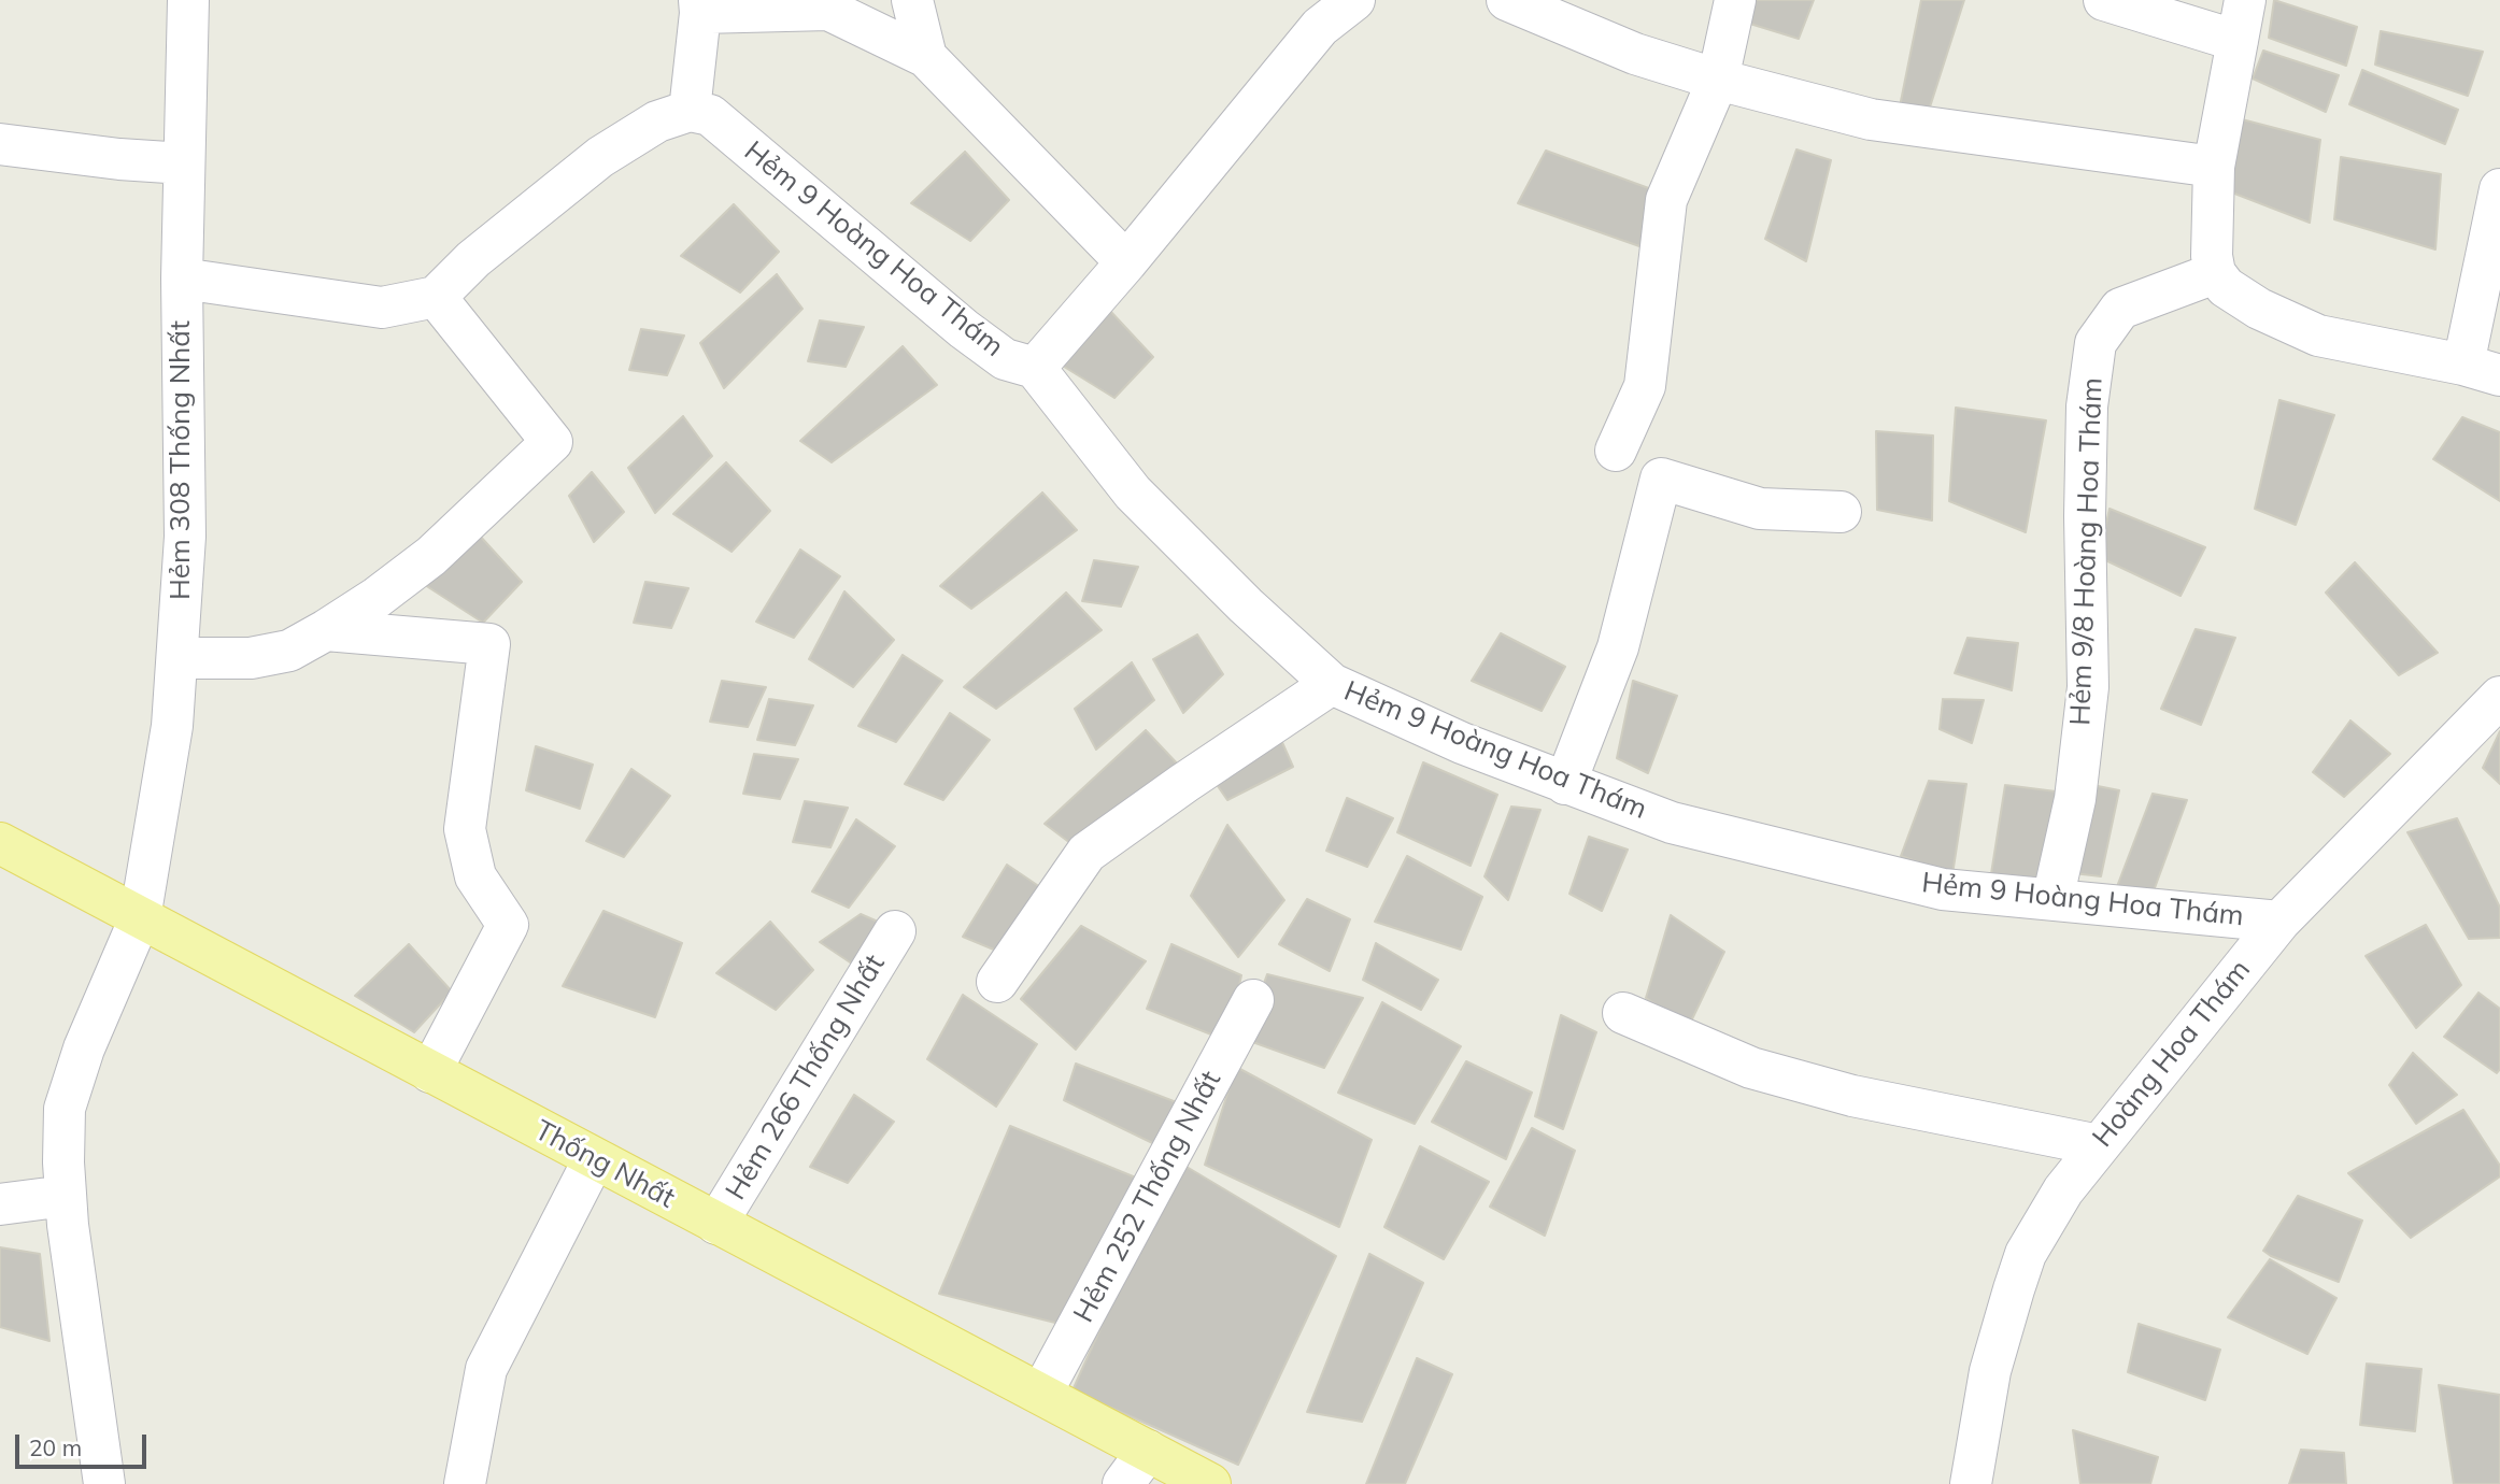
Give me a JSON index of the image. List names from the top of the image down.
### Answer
{
  "streets": {
    "main road": ["Thống Nhất"],
    "street": [
      "Hẻm 9 Hoàng Hoa Thám",
      "Hẻm 308 Thống Nhất",
      "Hẻm 9/8 Hoàng Hoa Thám",
      "Hoàng Hoa Thám",
      "Hẻm 266 Thống Nhất",
      "Hẻm 252 Thống Nhất"
    ]
  },
  "crossings": [
    ["Hẻm 9 Hoàng Hoa Thám", "Hẻm 9/8 Hoàng Hoa Thám"],
    ["Hẻm 9 Hoàng Hoa Thám", "Hoàng Hoa Thám"],
    ["Hẻm 308 Thống Nhất", "Thống Nhất"],
    ["Hẻm 266 Thống Nhất", "Thống Nhất"],
    ["Thống Nhất", "Hẻm 252 Thống Nhất"]
  ],
  "scale_bar": "20 m"
}
